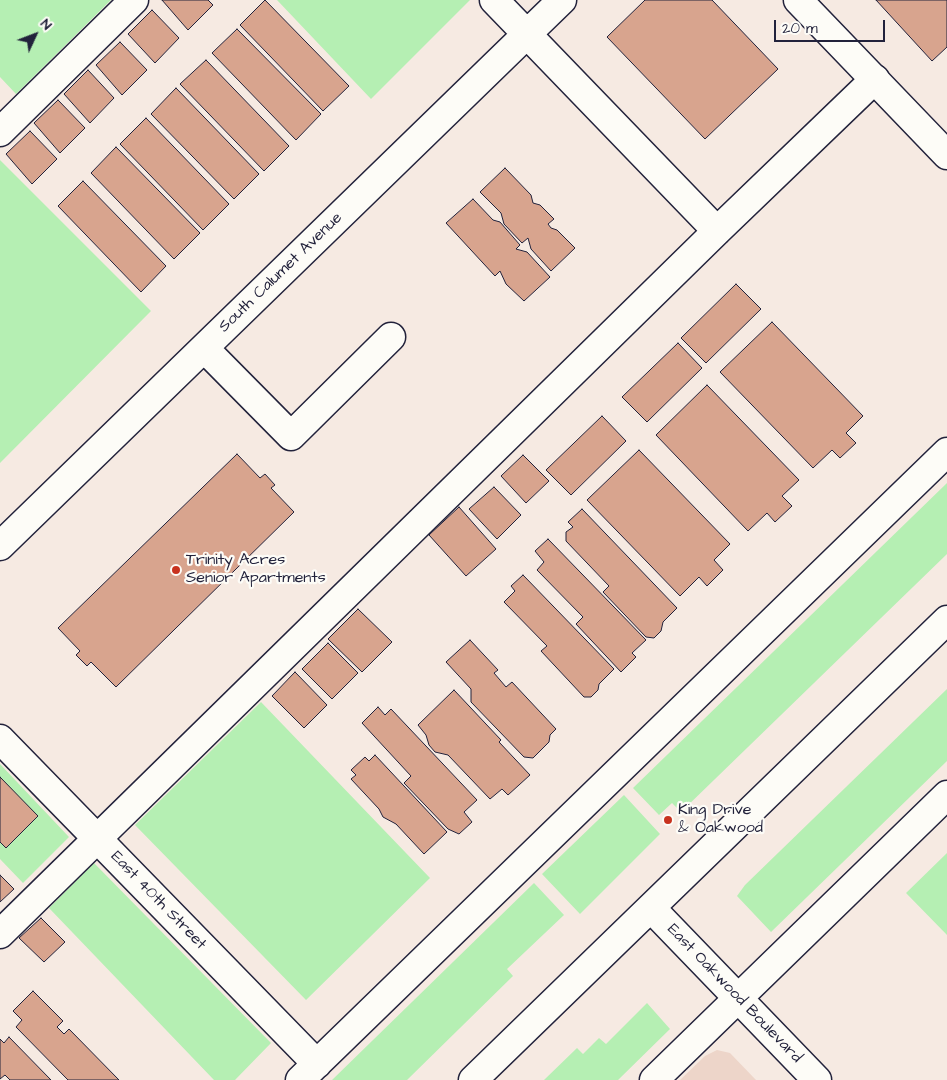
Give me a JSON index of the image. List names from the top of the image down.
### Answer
{
  "streets": {
    "street": ["South Calumet Avenue", "East 40th Street", "East Oakwood Boulevard"]
  },
  "places": ["Trinity Acres Senior Apartments", "King Drive & Oakwood"],
  "scale_bar": "20 m",
  "north": "top right"
}
